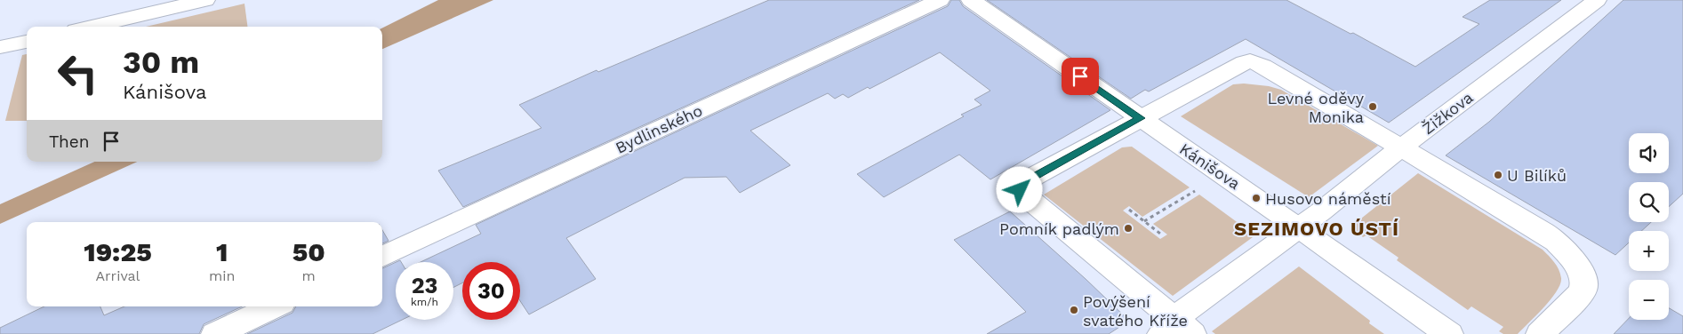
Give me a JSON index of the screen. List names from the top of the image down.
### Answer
{
  "streets": {
    "street": ["Žižkova", "Bydlinského", "Kánišova"]
  },
  "crossings": [
    ["Žižkova", "Kánišova"]
  ],
  "districts": ["SEZIMOVO ÚSTÍ"],
  "places": [
    "Levné oděvy Monika",
    "U Bilíků",
    "Husovo náměstí",
    "Pomník padlým",
    "Povýšení svatého Kříže"
  ],
  "page": {
    "turn": ["30 m", "Kánišova"],
    "then": "Then",
    "map_buttons": ["+", "−"],
    "eta": [
      "19:25",
      "Arrival",
      "1",
      "min",
      "50",
      "m"
    ],
    "speed": "23 km/h",
    "limit": "30"
  }
}
